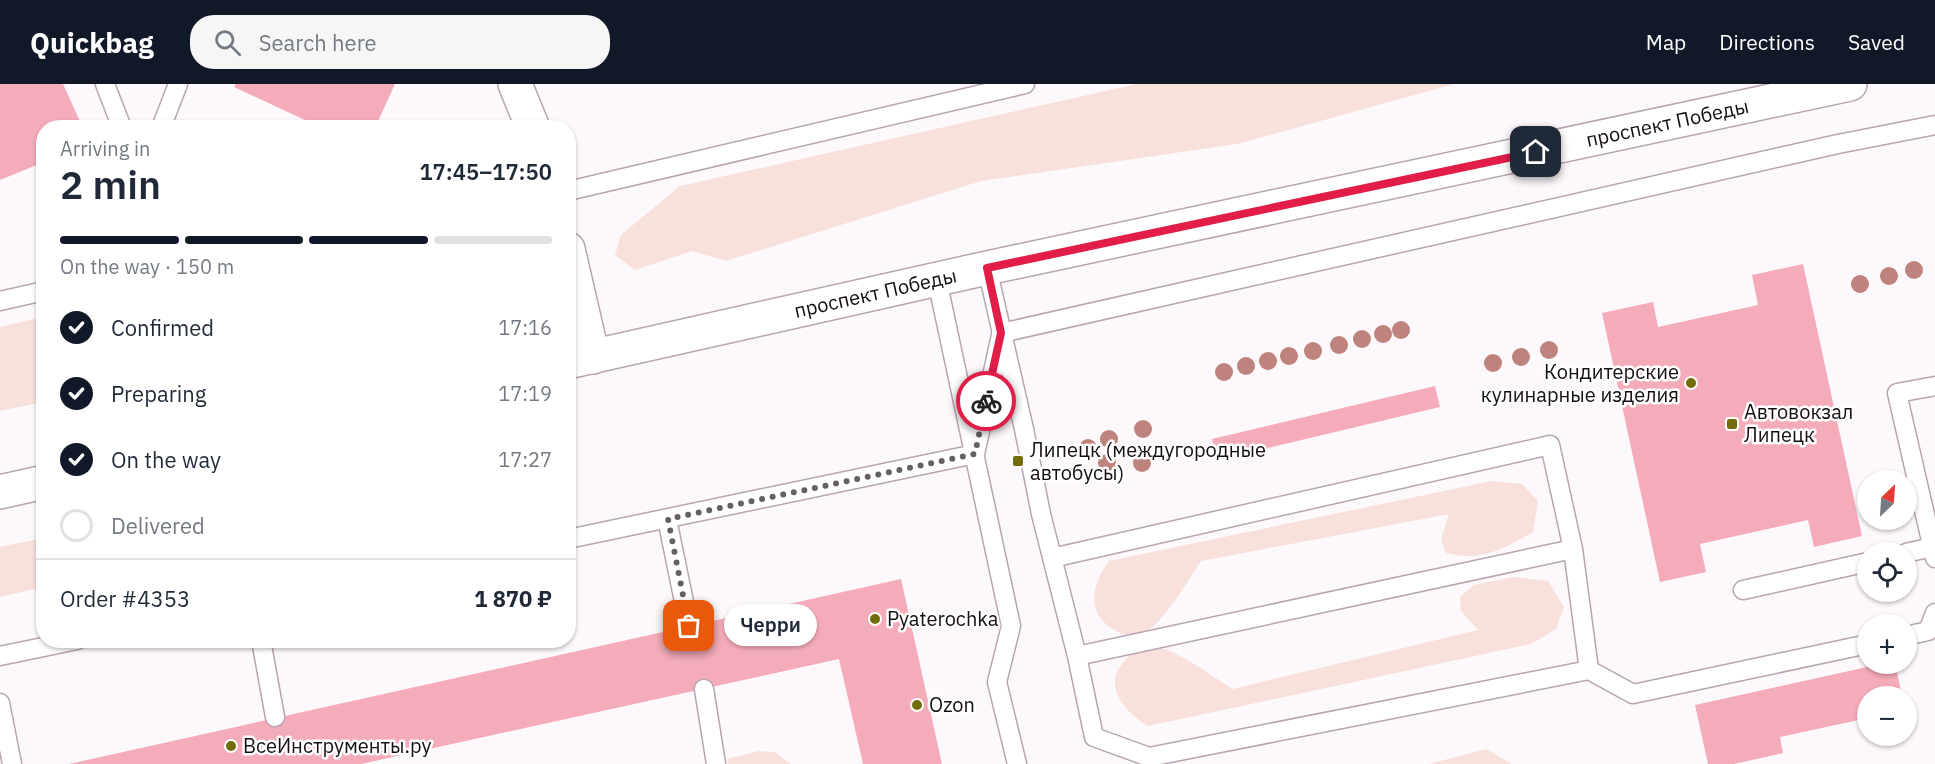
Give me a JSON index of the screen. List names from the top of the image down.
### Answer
{
  "streets": {
    "main road": ["проспект Победы"]
  },
  "places": {
    "other": [
      "Кондитерские кулинарные изделия",
      "Pyaterochka",
      "Черри",
      "Ozon",
      "ВсеИнструменты.ру"
    ],
    "transit": ["Автовокзал Липецк", "Липецк (междугородные автобусы)"]
  },
  "north": "top right",
  "page": {
    "header": "Quickbag",
    "search": "Search here",
    "nav": ["Map", "Directions", "Saved"],
    "heading": ["2 min", "Arriving in", "17:45–17:50"],
    "panel": ["Order #4353", "1 870 ₽"],
    "bar": "On the way · 150 m",
    "list": [
      ["Confirmed", "17:16"],
      ["Preparing", "17:19"],
      ["On the way", "17:27"],
      "Delivered"
    ],
    "map_buttons": ["+", "−"],
    "bubble": "Черри"
  }
}
